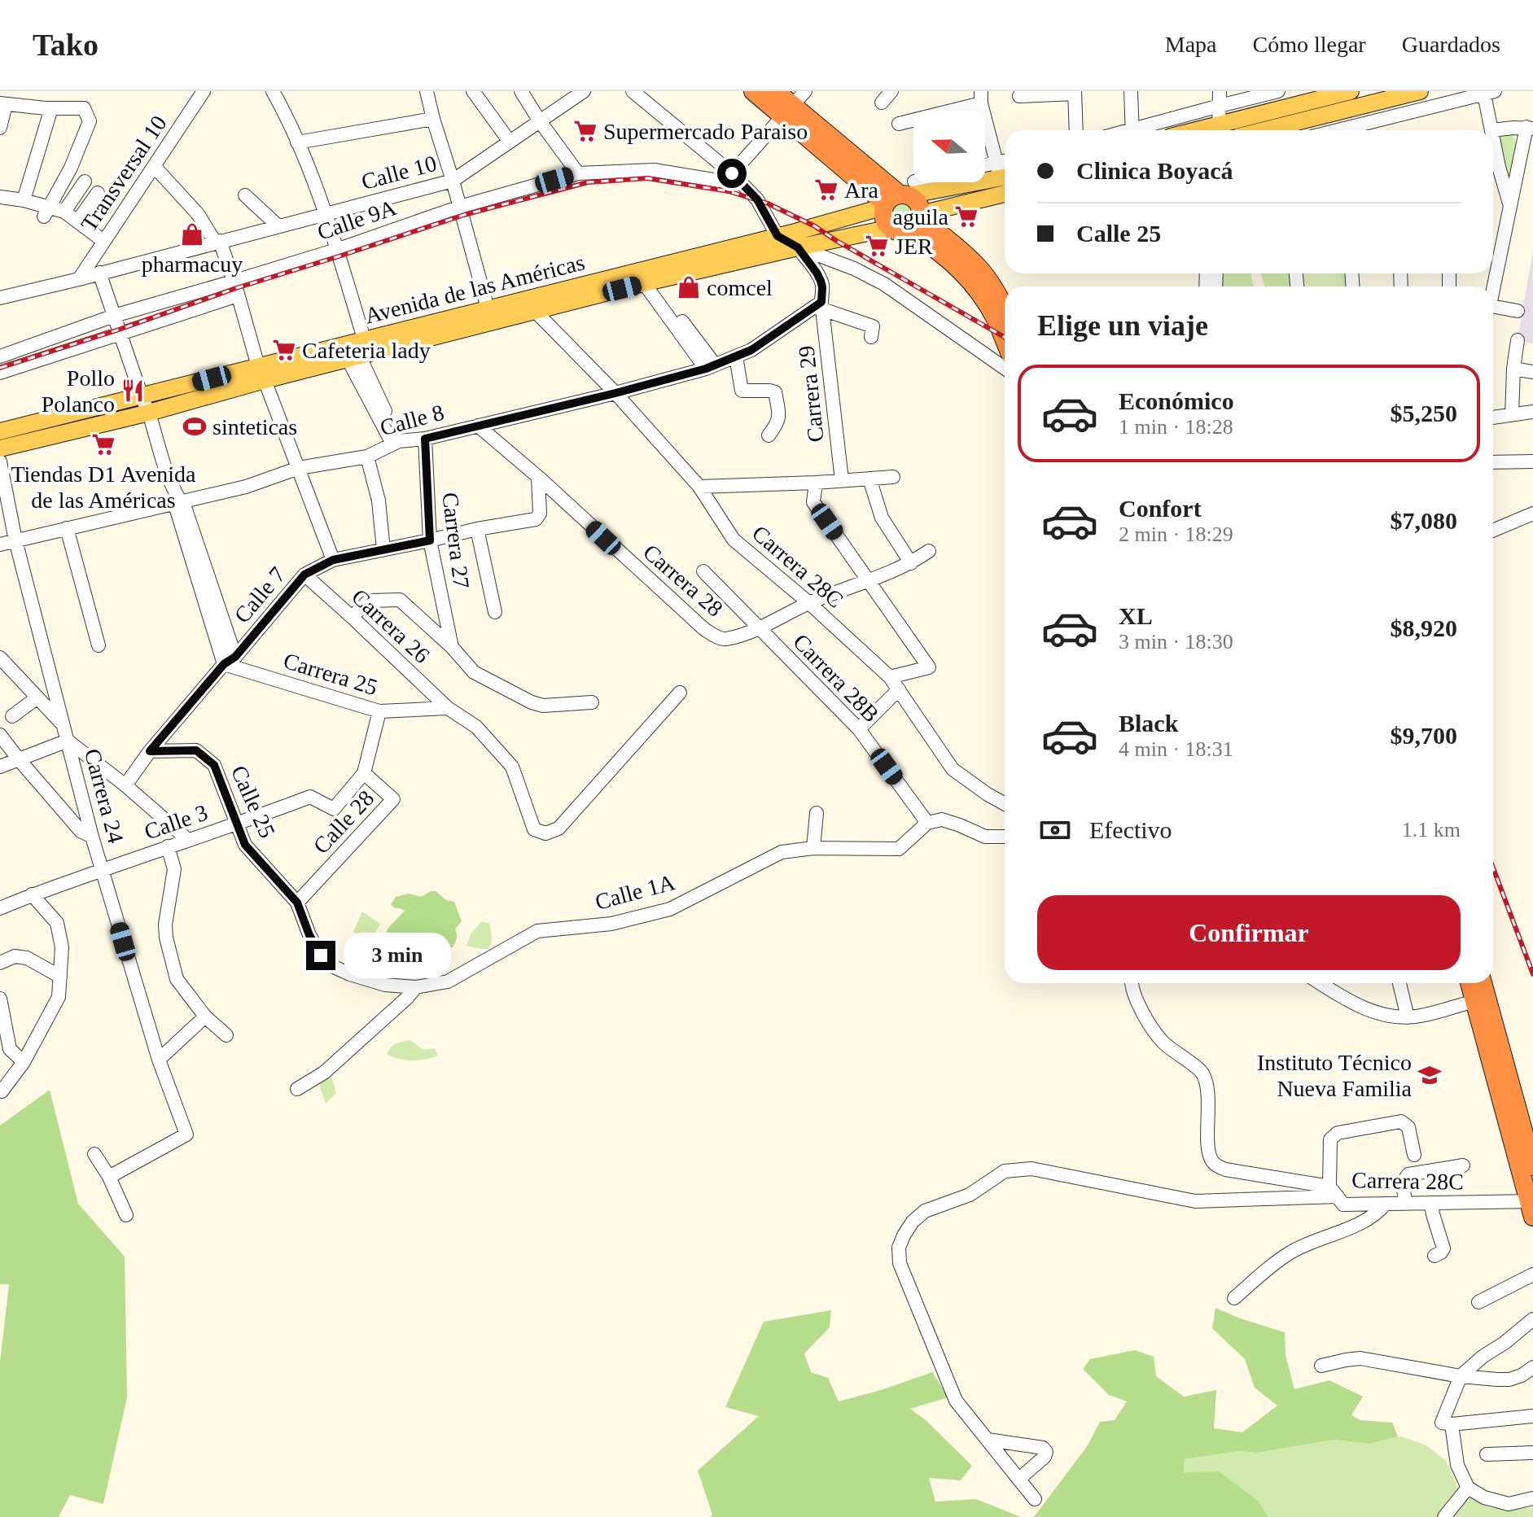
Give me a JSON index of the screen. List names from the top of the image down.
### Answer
{
  "streets": {
    "main road": ["Avenida de las Américas"],
    "street": [
      "Calle 10",
      "Transversal 10",
      "Calle 9A",
      "Carrera 29",
      "Calle 8",
      "Carrera 27",
      "Carrera 28C",
      "Carrera 28",
      "Calle 7",
      "Carrera 26",
      "Carrera 25",
      "Carrera 28B",
      "Carrera 24",
      "Calle 25",
      "Calle 3",
      "Calle 28",
      "Calle 1A"
    ]
  },
  "crossings": [
    ["Calle 10", "Transversal 10"],
    ["Calle 9A", "Carrera 29"],
    ["Avenida de las Américas", "Carrera 29"],
    ["Avenida de las Américas", "Carrera 28C"],
    ["Carrera 29", "Calle 8"],
    ["Calle 8", "Carrera 27"],
    ["Calle 8", "Carrera 28C"],
    ["Calle 8", "Carrera 28"],
    ["Calle 8", "Carrera 24"],
    ["Carrera 27", "Calle 7"],
    ["Carrera 27", "Carrera 26"],
    ["Carrera 28", "Calle 7"],
    ["Carrera 28", "Carrera 28B"],
    ["Calle 7", "Carrera 26"],
    ["Calle 7", "Carrera 25"],
    ["Calle 7", "Calle 25"],
    ["Carrera 26", "Carrera 25"],
    ["Carrera 25", "Calle 3"],
    ["Carrera 28B", "Calle 1A"],
    ["Carrera 24", "Calle 3"],
    ["Calle 25", "Calle 3"],
    ["Calle 25", "Calle 28"],
    ["Calle 25", "Calle 1A"],
    ["Calle 3", "Calle 28"]
  ],
  "places": {
    "supermarket": [
      "Supermercado Paraiso",
      "Ara",
      "aguila",
      "JER",
      "Cafeteria lady",
      "Tiendas D1 Avenida de las Américas"
    ],
    "shop": ["pharmacuy", "comcel"],
    "restaurant": ["Pollo Polanco"],
    "sports": ["sinteticas"],
    "school or university": ["Instituto Técnico Nueva Familia"]
  },
  "north": "left",
  "page": {
    "header": "Tako",
    "nav": ["Mapa", "Cómo llegar", "Guardados"],
    "banner": ["Clinica Boyacá", "Calle 25"],
    "heading": "Elige un viaje",
    "list": [
      {
        "name": "Económico",
        "note": "1 min · 18:28",
        "value": "$5,250"
      },
      {
        "name": "Confort",
        "note": "2 min · 18:29",
        "value": "$7,080"
      },
      {
        "name": "XL",
        "note": "3 min · 18:30",
        "value": "$8,920"
      },
      {
        "name": "Black",
        "note": "4 min · 18:31",
        "value": "$9,700"
      }
    ],
    "pay": ["Efectivo", "1.1 km"],
    "buttons": "Confirmar",
    "bubble": "3 min"
  }
}
